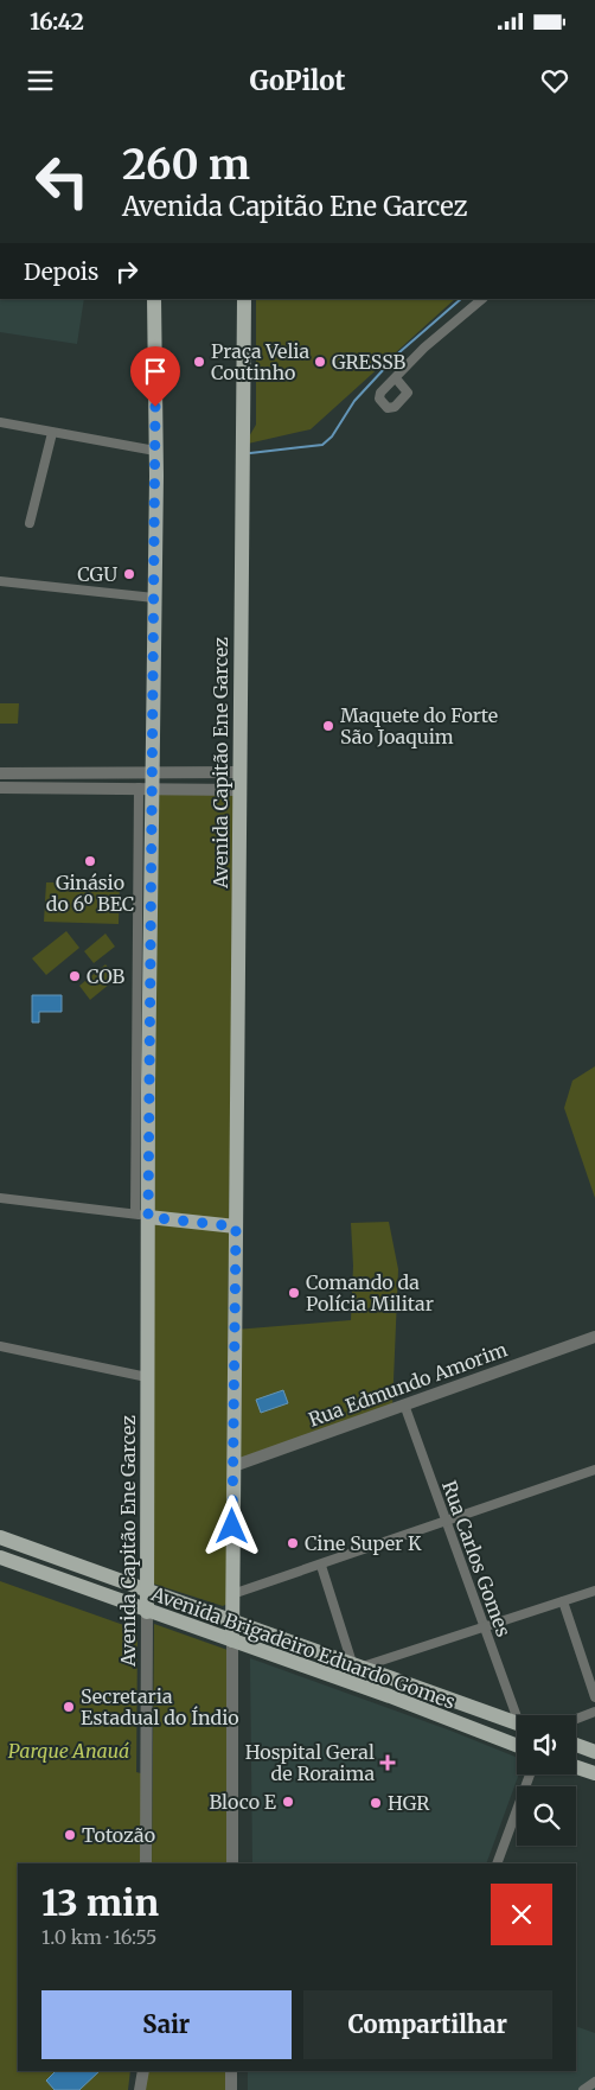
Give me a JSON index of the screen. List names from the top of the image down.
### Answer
{
  "streets": {
    "main road": ["Avenida Capitão Ene Garcez", "Avenida Brigadeiro Eduardo Gomes"],
    "street": ["Rua Edmundo Amorim", "Rua Carlos Gomes"]
  },
  "crossings": [
    ["Avenida Capitão Ene Garcez", "Rua Edmundo Amorim"],
    ["Avenida Capitão Ene Garcez", "Avenida Brigadeiro Eduardo Gomes"],
    ["Rua Edmundo Amorim", "Rua Carlos Gomes"]
  ],
  "parks": ["Parque Anauá"],
  "places": {
    "other": [
      "Praça Velia Coutinho",
      "GRESSB",
      "CGU",
      "Maquete do Forte São Joaquim",
      "Ginásio do 6º BEC",
      "COB",
      "Comando da Polícia Militar",
      "Cine Super K",
      "Secretaria Estadual do Índio",
      "Bloco E",
      "HGR",
      "Totozão"
    ],
    "health": ["Hospital Geral de Roraima"]
  },
  "page": {
    "status": "16:42",
    "header": "GoPilot",
    "turn": ["260 m", "Avenida Capitão Ene Garcez"],
    "then": "Depois",
    "heading": ["13 min", "1.0 km · 16:55"],
    "buttons": ["Sair", "Compartilhar"]
  }
}
